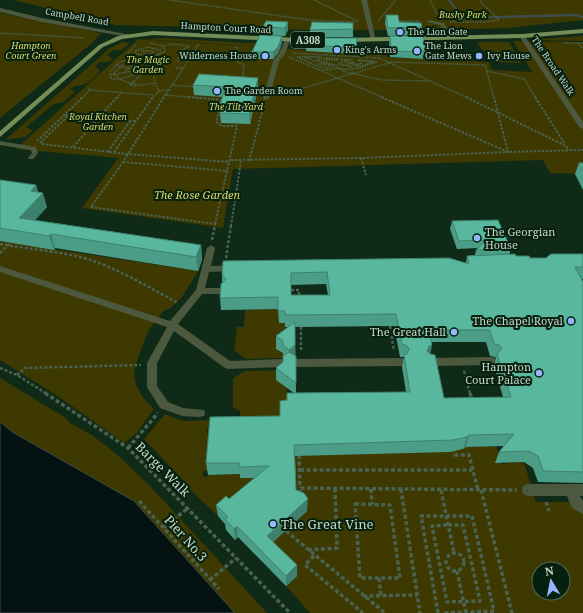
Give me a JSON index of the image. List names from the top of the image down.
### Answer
{
  "streets": {
    "main road": ["Hampton Court Road", "A308"],
    "street": ["Campbell Road", "The Broad Walk"],
    "path": ["Barge Walk", "Pier No.3"]
  },
  "crossings": [
    ["Campbell Road", "Hampton Court Road"],
    ["A308", "The Broad Walk"]
  ],
  "parks": [
    "Bushy Park",
    "Hampton Court Green",
    "The Magic Garden",
    "The Tilt Yard",
    "Royal Kitchen Garden",
    "The Rose Garden"
  ],
  "places": [
    "The Lion Gate",
    "King's Arms",
    "The Lion Gate Mews",
    "Wilderness House",
    "Ivy House",
    "The Garden Room",
    "The Georgian House",
    "The Chapel Royal",
    "The Great Hall",
    "Hampton Court Palace",
    "The Great Vine"
  ],
  "north": "top"
}
